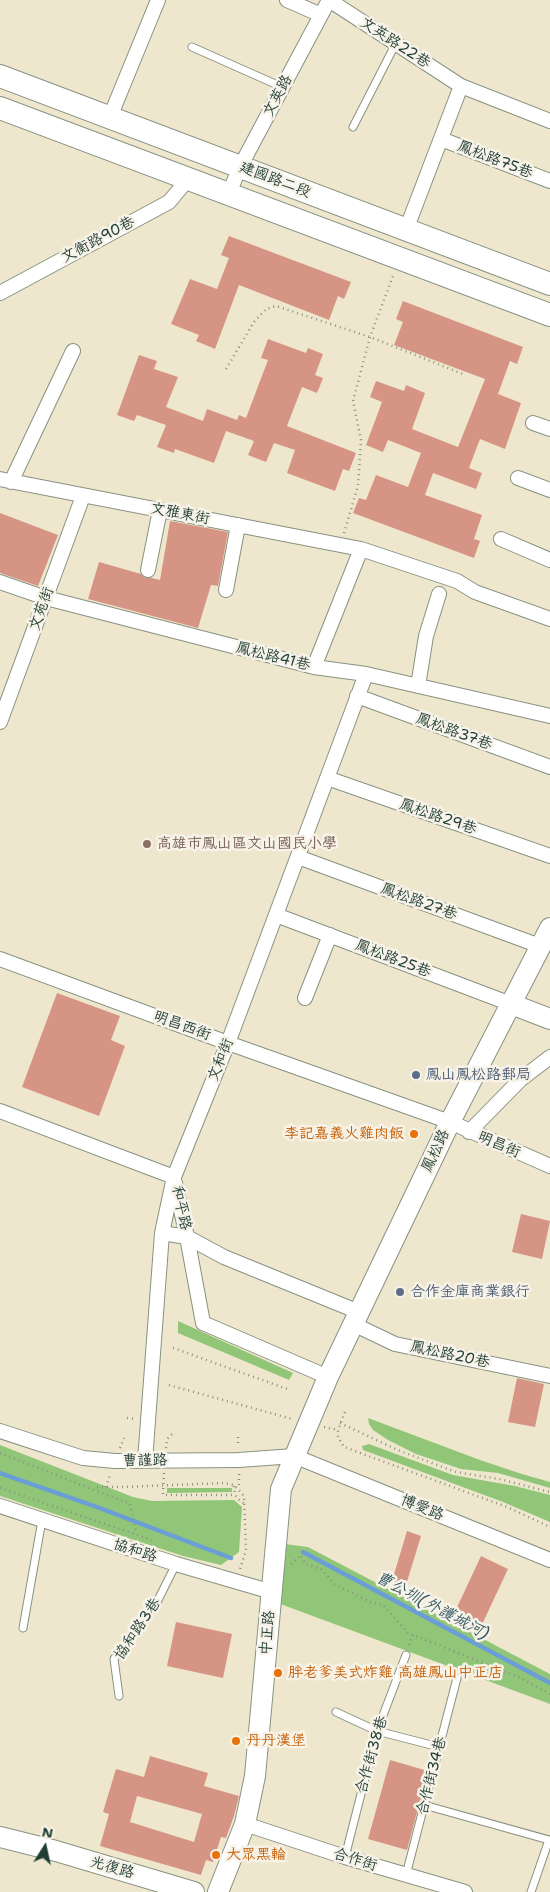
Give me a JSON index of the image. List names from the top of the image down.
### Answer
{
  "streets": {
    "main road": ["建國路二段"],
    "street": [
      "文英路22巷",
      "文英路",
      "鳳松路75巷",
      "文衡路90巷",
      "文雅東街",
      "文苑街",
      "鳳松路41巷",
      "鳳松路37巷",
      "鳳松路29巷",
      "鳳松路27巷",
      "鳳松路25巷",
      "明昌西街",
      "文和街",
      "明昌街",
      "鳳松路",
      "和平路",
      "鳳松路20巷",
      "曹謹路",
      "博愛路",
      "協和路",
      "中正路",
      "合作街",
      "光復路"
    ],
    "lane": ["協和路3巷", "合作街38巷", "合作街34巷"]
  },
  "crossings": [
    ["文英路22巷", "文英路"],
    ["文英路22巷", "鳳松路75巷"],
    ["文英路", "建國路二段"],
    ["鳳松路75巷", "建國路二段"],
    ["建國路二段", "文衡路90巷"],
    ["文雅東街", "文苑街"],
    ["文苑街", "鳳松路41巷"],
    ["鳳松路41巷", "文和街"],
    ["鳳松路37巷", "文和街"],
    ["鳳松路29巷", "文和街"],
    ["鳳松路27巷", "文和街"],
    ["鳳松路27巷", "鳳松路"],
    ["鳳松路25巷", "文和街"],
    ["鳳松路25巷", "鳳松路"],
    ["明昌西街", "文和街"],
    ["明昌西街", "明昌街"],
    ["明昌西街", "鳳松路"],
    ["文和街", "和平路"],
    ["文和街", "曹謹路"],
    ["明昌街", "鳳松路"],
    ["鳳松路", "和平路"],
    ["鳳松路", "鳳松路20巷"],
    ["鳳松路", "中正路"],
    ["和平路", "鳳松路20巷"],
    ["曹謹路", "博愛路"],
    ["曹謹路", "中正路"],
    ["博愛路", "中正路"],
    ["協和路", "協和路3巷"],
    ["協和路", "中正路"],
    ["中正路", "合作街"],
    ["合作街38巷", "合作街"],
    ["合作街34巷", "合作街"]
  ],
  "water": ["曹公圳(外護城河)"],
  "places": [
    "高雄市鳳山區文山國民小學",
    "鳳山鳳松路郵局",
    "李記嘉義火雞肉飯",
    "合作金庫商業銀行",
    "胖老爹美式炸雞 高雄鳳山中正店",
    "丹丹漢堡",
    "大眾黑輪"
  ],
  "north": "top"
}
